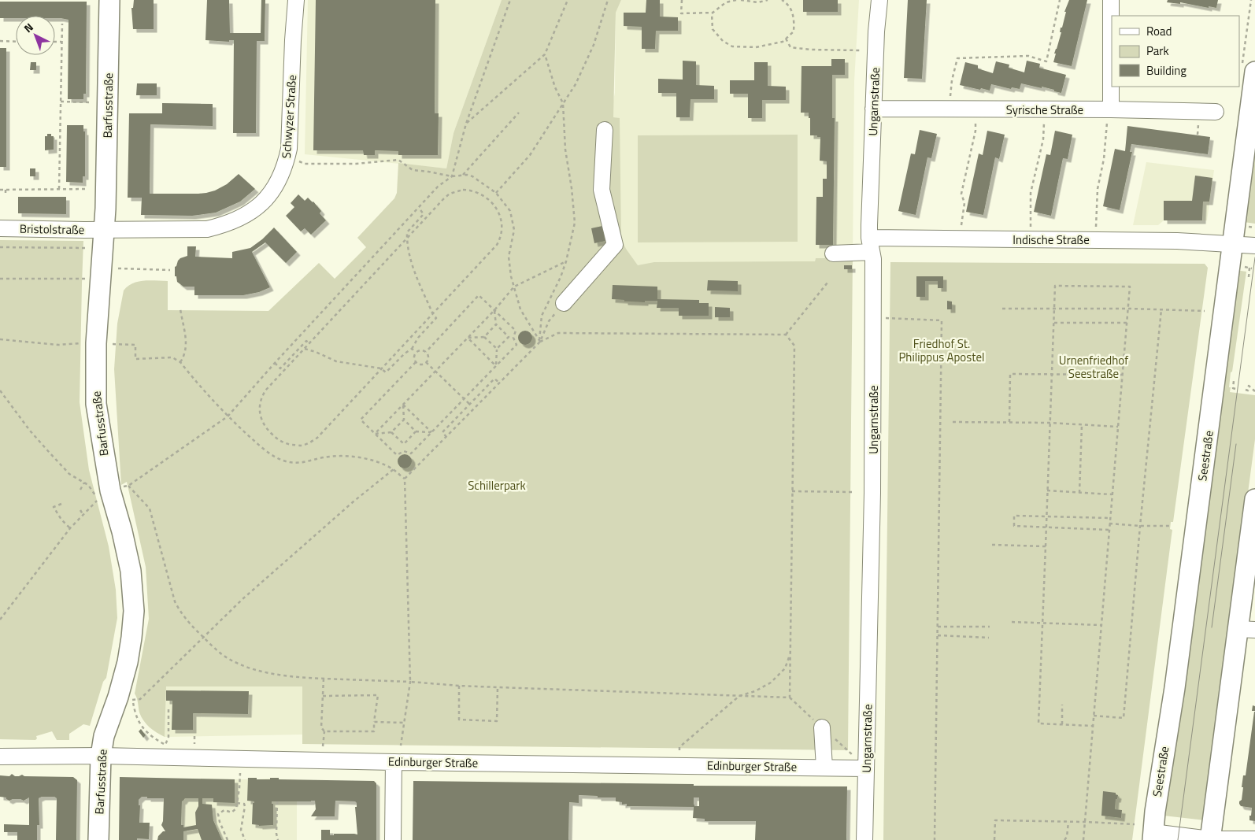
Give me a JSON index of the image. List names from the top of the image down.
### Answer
{
  "streets": {
    "main road": ["Barfusstraße", "Seestraße"],
    "street": [
      "Ungarnstraße",
      "Syrische Straße",
      "Schwyzer Straße",
      "Bristolstraße",
      "Indische Straße",
      "Edinburger Straße"
    ]
  },
  "crossings": [
    ["Ungarnstraße", "Syrische Straße"],
    ["Ungarnstraße", "Indische Straße"],
    ["Ungarnstraße", "Edinburger Straße"],
    ["Barfusstraße", "Schwyzer Straße"],
    ["Barfusstraße", "Bristolstraße"],
    ["Barfusstraße", "Edinburger Straße"],
    ["Schwyzer Straße", "Bristolstraße"],
    ["Indische Straße", "Seestraße"]
  ],
  "parks": ["Friedhof St. Philippus Apostel", "Urnenfriedhof Seestraße", "Schillerpark"],
  "legend": ["Road", "Park", "Building"],
  "north": "top left"
}
